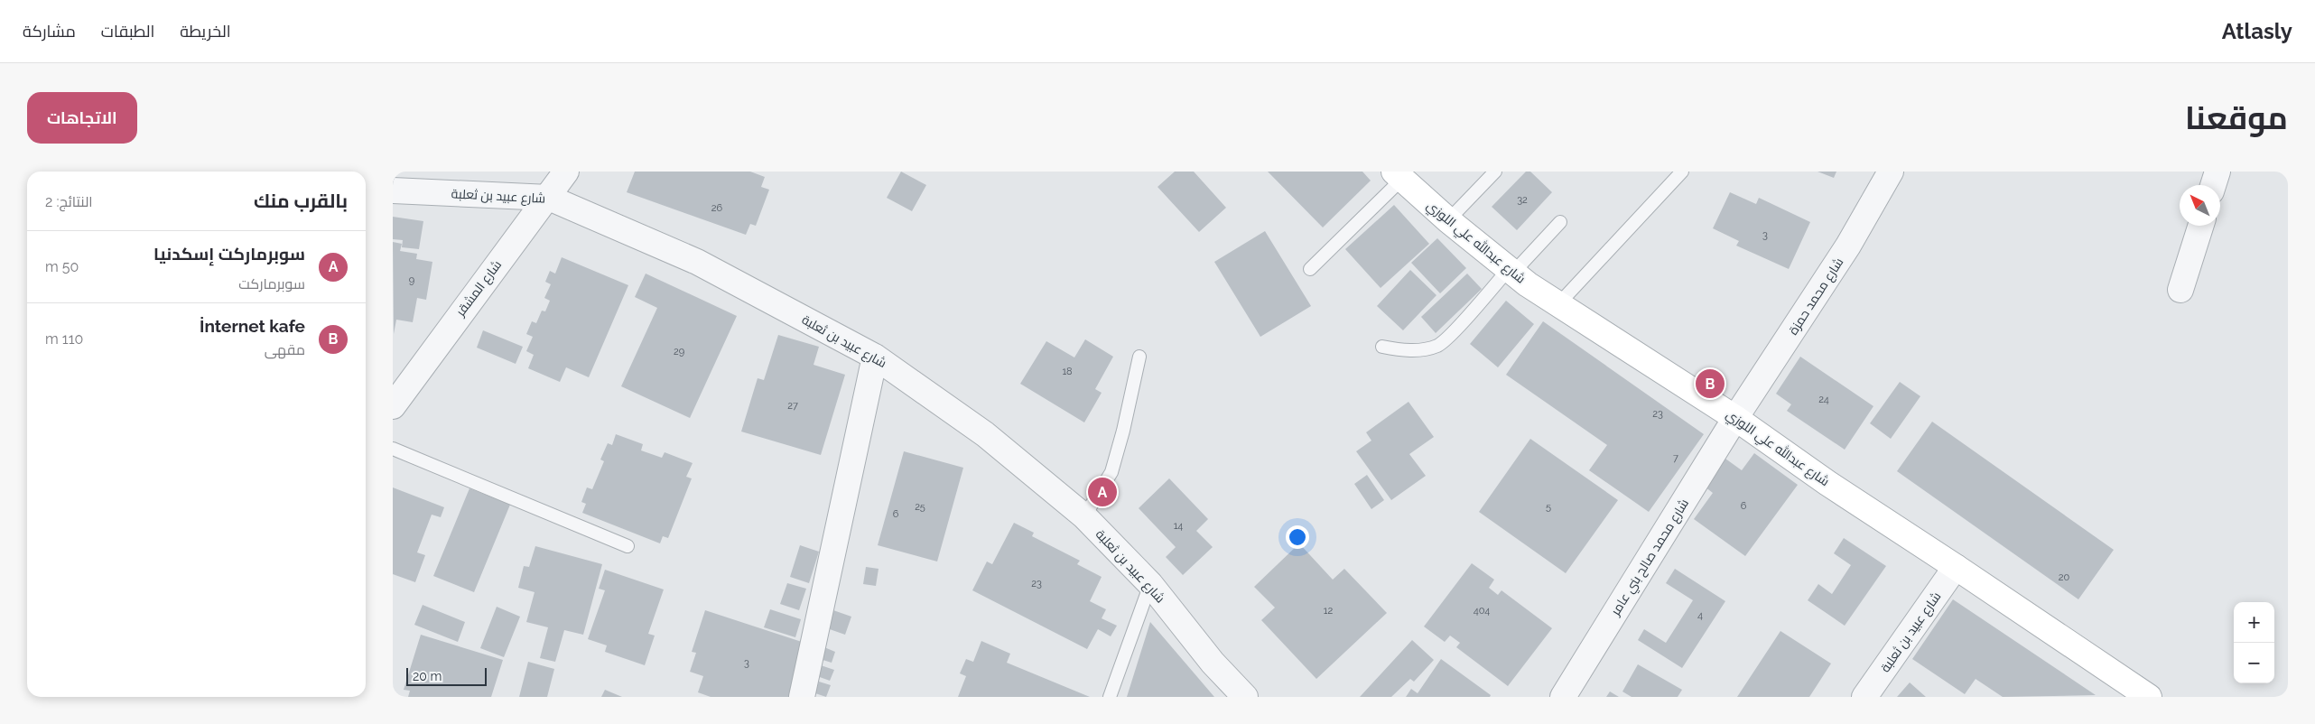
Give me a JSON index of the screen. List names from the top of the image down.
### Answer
{
  "streets": {
    "street": [
      "شارع عبيد بن ثعلبة",
      "شارع عبدالله علي اللوزي",
      "شارع المشقر",
      "شارع محمد حمزة",
      "شارع محمد صالح بني عامر"
    ]
  },
  "crossings": [
    ["شارع عبيد بن ثعلبة", "شارع عبدالله علي اللوزي"],
    ["شارع عبيد بن ثعلبة", "شارع المشقر"],
    ["شارع عبدالله علي اللوزي", "شارع محمد حمزة"],
    ["شارع عبدالله علي اللوزي", "شارع محمد صالح بني عامر"],
    ["شارع محمد حمزة", "شارع محمد صالح بني عامر"]
  ],
  "house_numbers": [
    "32",
    "26",
    "3",
    "9",
    "29",
    "18",
    "24",
    "27",
    "23",
    "7",
    "6",
    "25",
    "5",
    "6",
    "14",
    "20",
    "23",
    "12",
    "404",
    "4",
    "3"
  ],
  "scale_bar": "20 m",
  "north": "top left",
  "page": {
    "header": "Atlasly",
    "nav": ["الخريطة", "الطبقات", "مشاركة"],
    "title": "موقعنا",
    "buttons": "الاتجاهات",
    "heading": ["بالقرب منك", "النتائج: 2"],
    "list": [
      {
        "mark": "A",
        "name": "سوبرماركت إسكدنيا",
        "note": "سوبرماركت",
        "value": "50 m"
      },
      {
        "mark": "B",
        "name": "İnternet kafe",
        "note": "مقهى",
        "value": "110 m"
      }
    ],
    "pins": ["B", "A"],
    "map_buttons": ["+", "−"],
    "scale": "20 m"
  }
}
